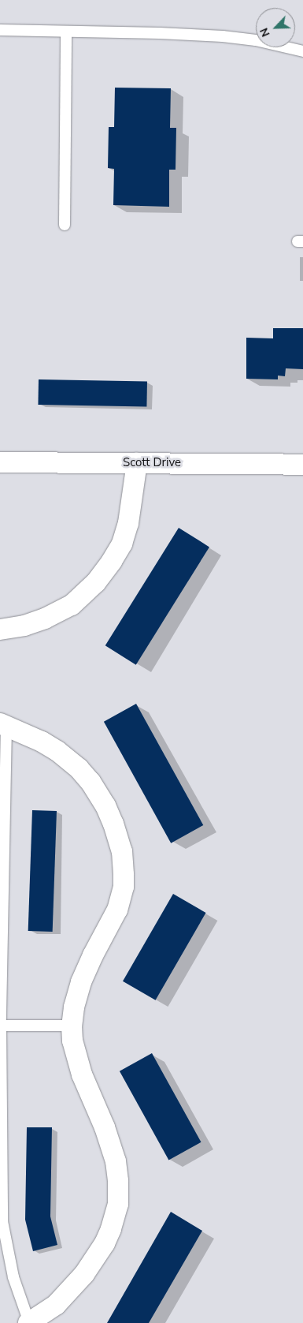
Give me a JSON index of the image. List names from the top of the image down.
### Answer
{
  "streets": {
    "street": ["Scott Drive"]
  },
  "north": "bottom left"
}
